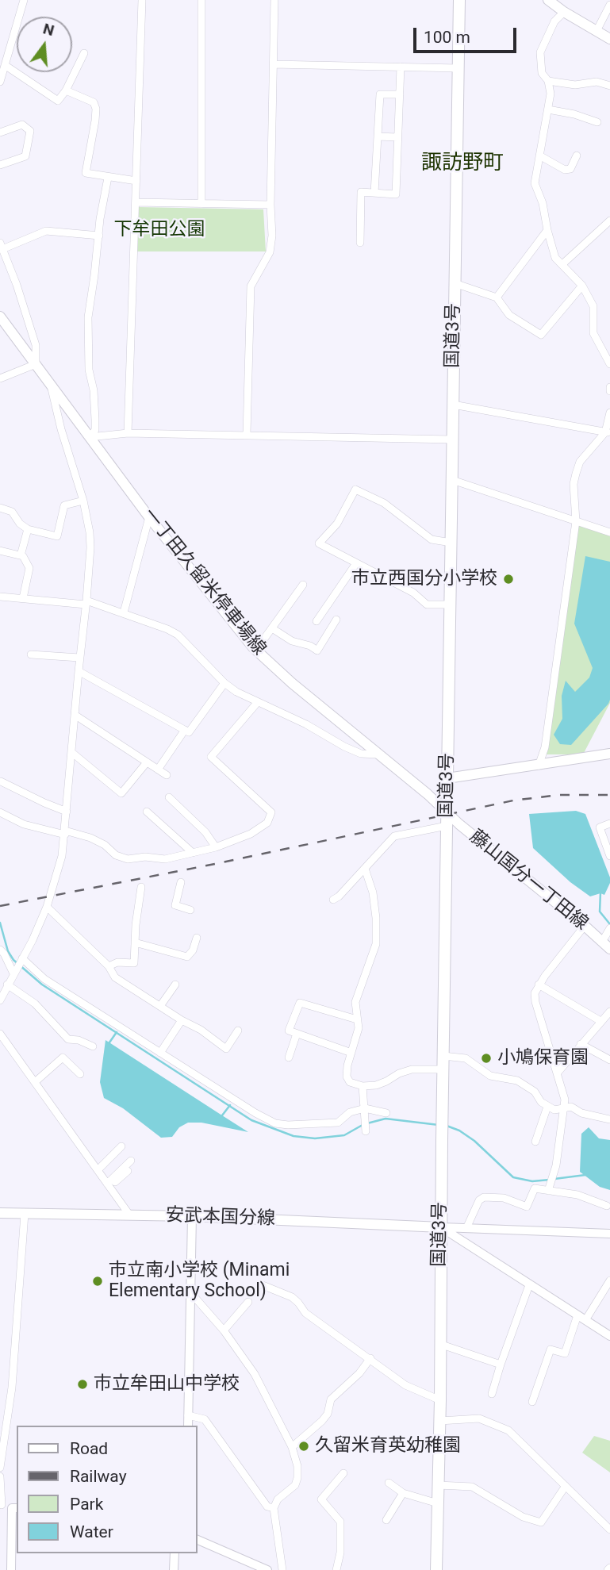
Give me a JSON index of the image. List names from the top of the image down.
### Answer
{
  "streets": {
    "highway": ["国道3号"],
    "main road": ["一丁田久留米停車場線", "藤山国分一丁田線", "安武本国分線"]
  },
  "crossings": [
    ["国道3号", "一丁田久留米停車場線"],
    ["国道3号", "藤山国分一丁田線"],
    ["国道3号", "安武本国分線"],
    ["一丁田久留米停車場線", "藤山国分一丁田線"]
  ],
  "districts": ["諏訪野町"],
  "parks": ["下牟田公園"],
  "places": [
    "市立西国分小学校",
    "小鳩保育園",
    "市立南小学校 (Minami Elementary School)",
    "市立牟田山中学校",
    "久留米育英幼稚園"
  ],
  "legend": [
    "Road",
    "Railway",
    "Park",
    "Water"
  ],
  "scale_bar": "100 m",
  "north": "top"
}
